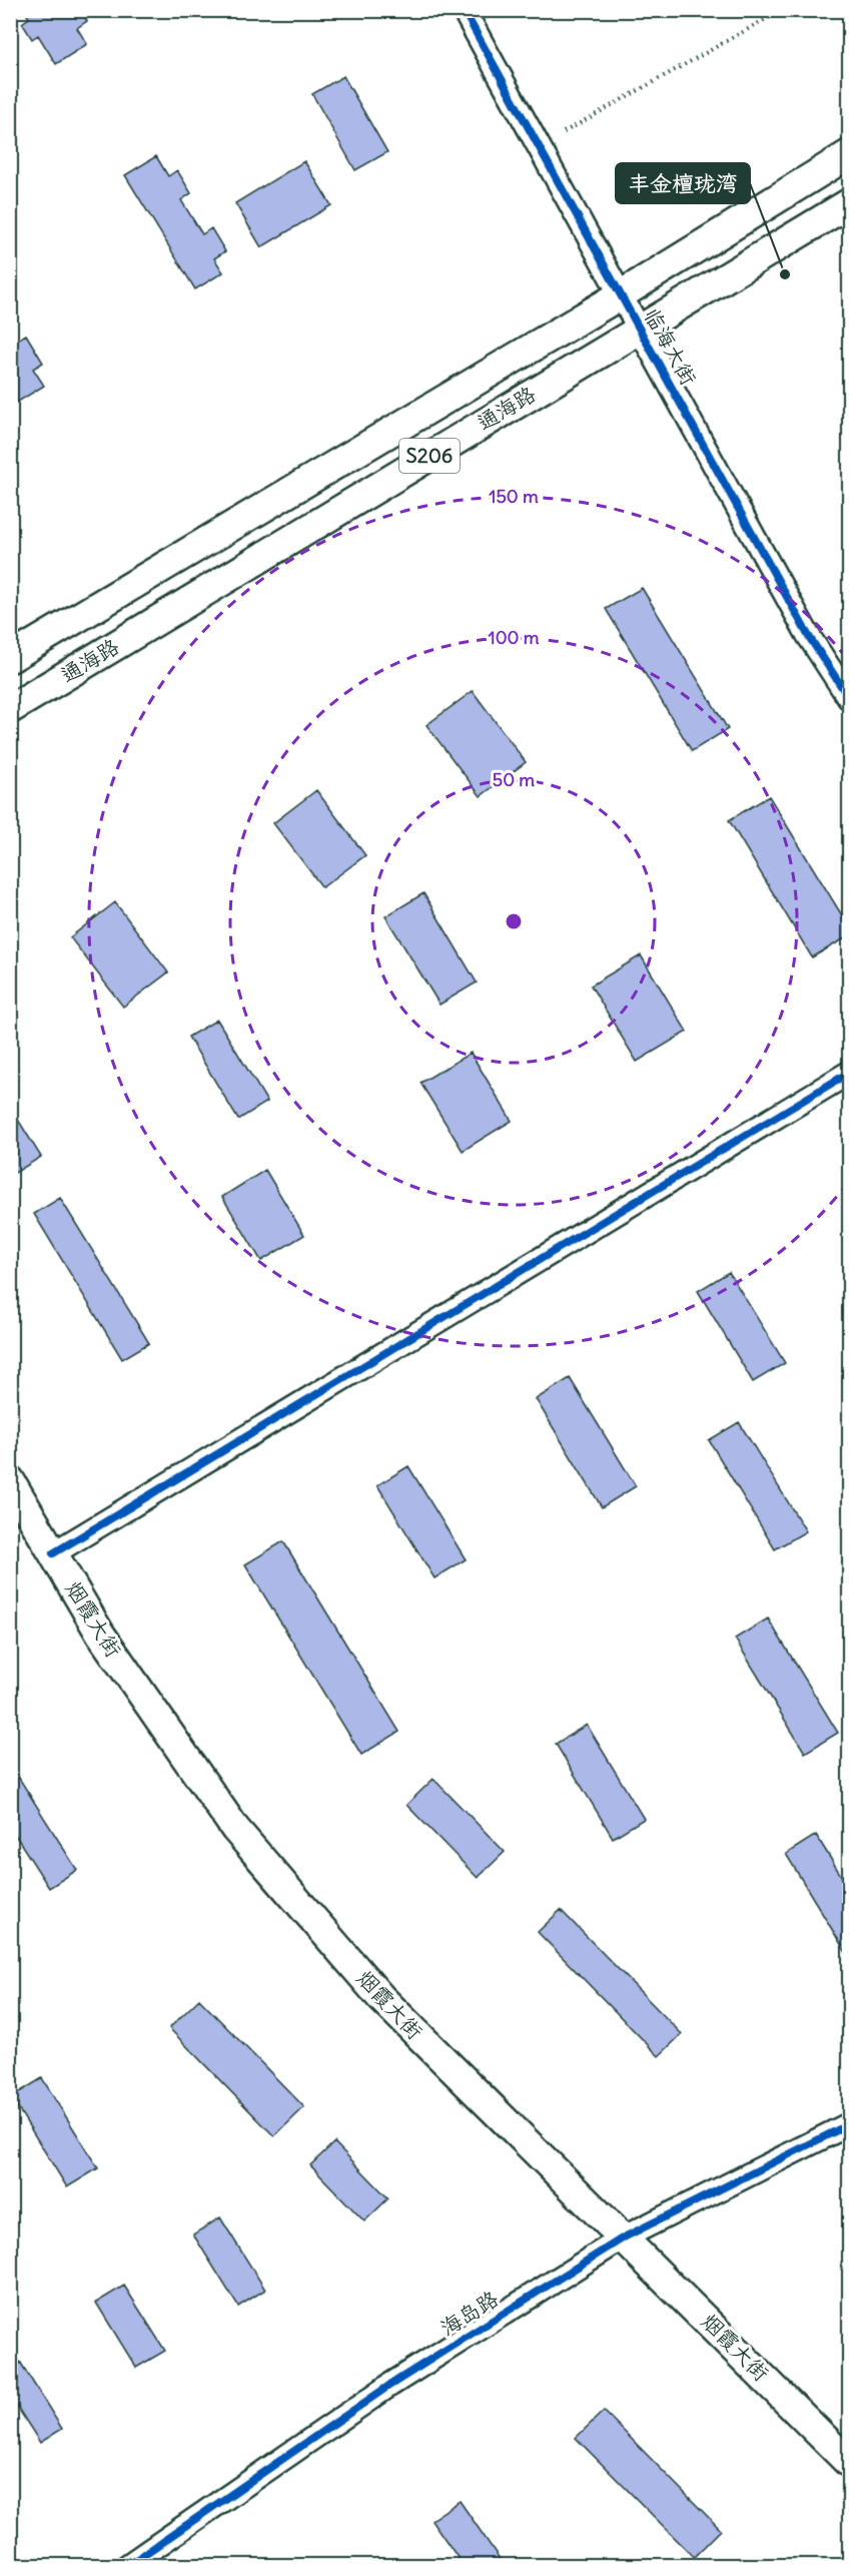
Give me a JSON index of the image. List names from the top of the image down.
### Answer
{
  "streets": {
    "main road": ["通海路", "S206", "烟霞大街"],
    "street": ["临海大街", "海岛路"]
  },
  "crossings": [
    ["临海大街", "通海路"],
    ["烟霞大街", "海岛路"]
  ],
  "places": ["丰金檀珑湾"],
  "rings": ["150 m", "100 m", "50 m"]
}
